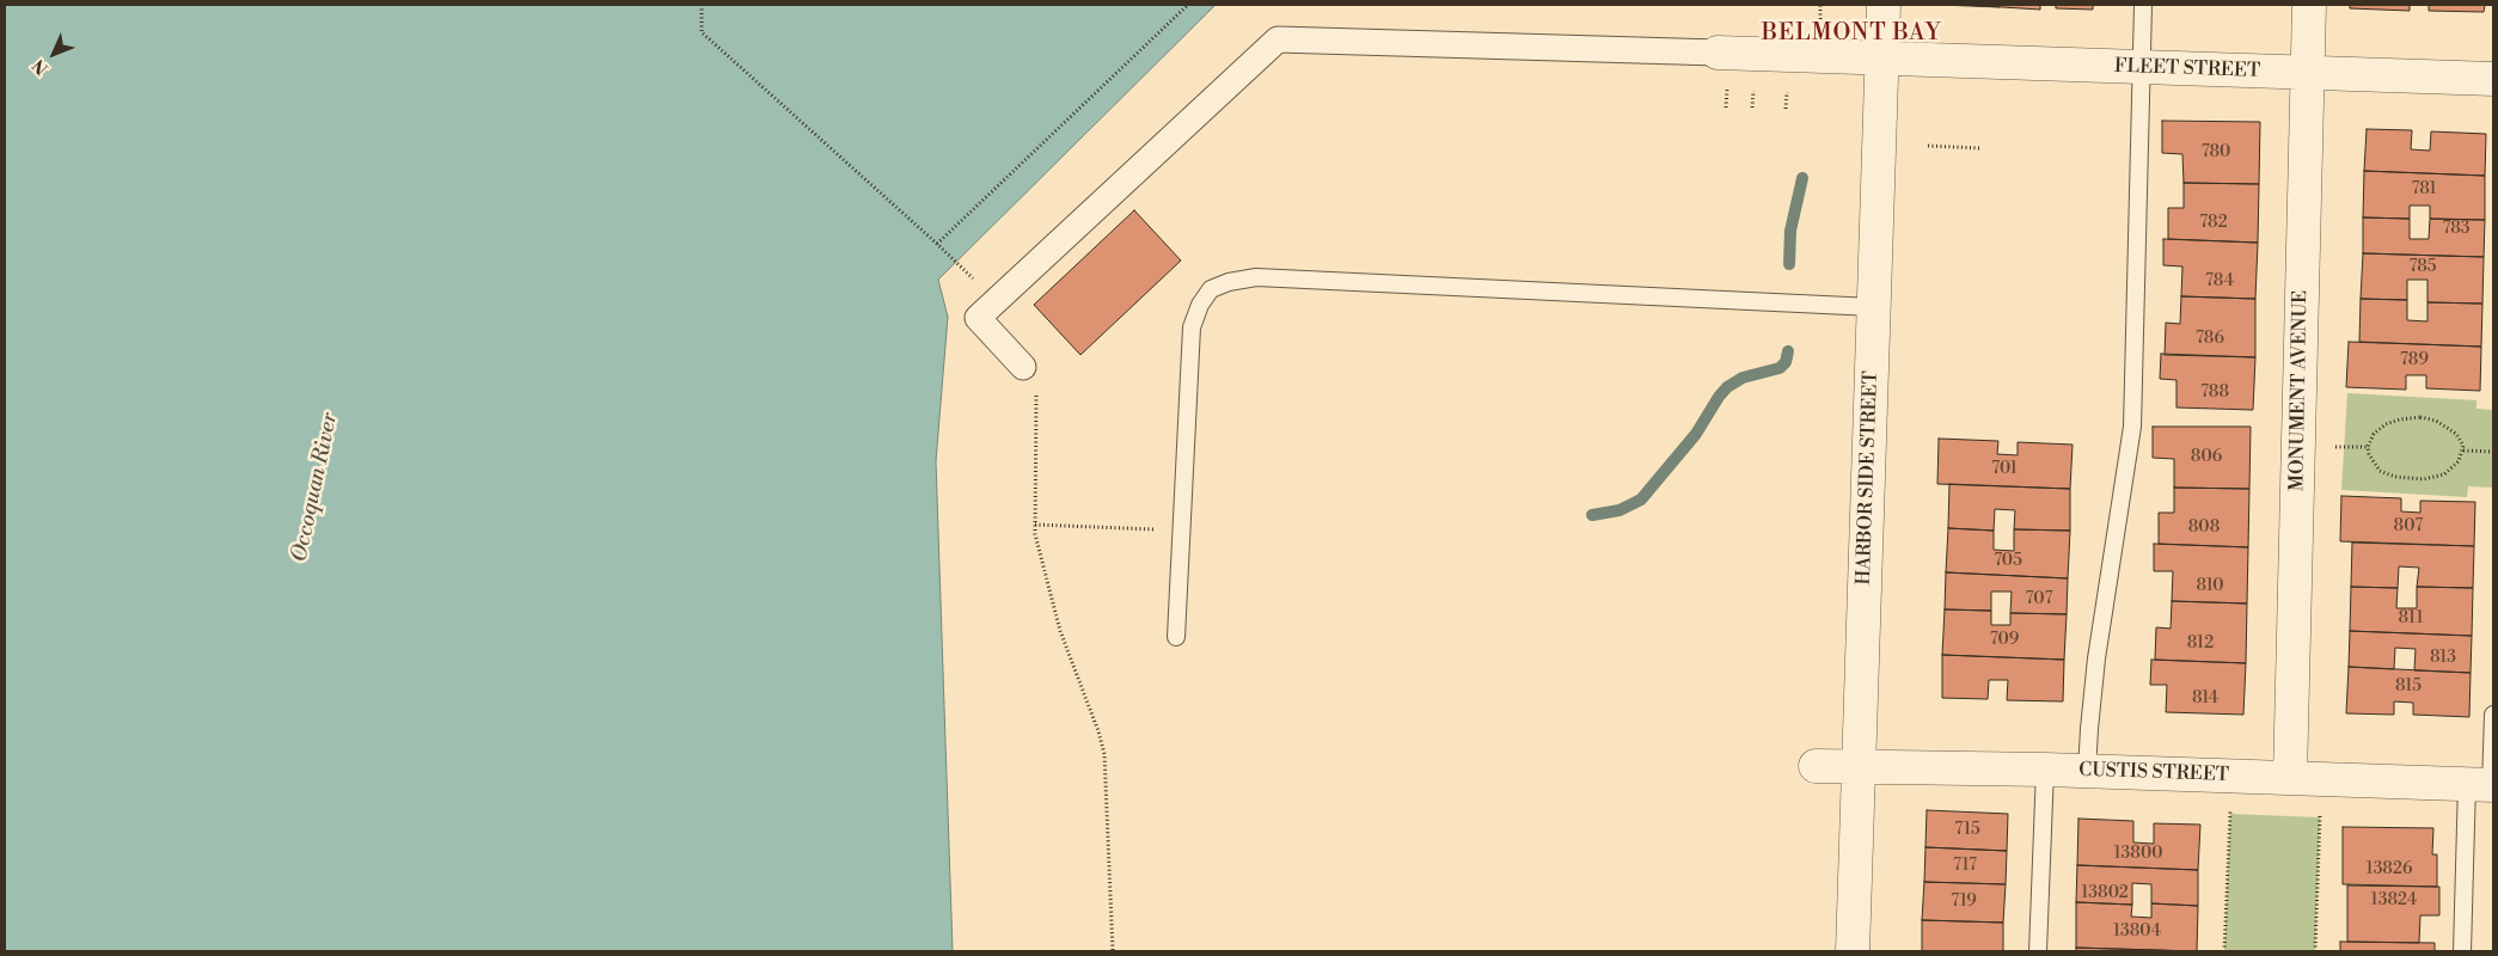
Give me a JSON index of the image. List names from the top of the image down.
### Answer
{
  "streets": {
    "street": [
      "FLEET STREET",
      "MONUMENT AVENUE",
      "HARBOR SIDE STREET",
      "CUSTIS STREET"
    ]
  },
  "crossings": [
    ["FLEET STREET", "MONUMENT AVENUE"],
    ["FLEET STREET", "HARBOR SIDE STREET"],
    ["MONUMENT AVENUE", "CUSTIS STREET"],
    ["HARBOR SIDE STREET", "CUSTIS STREET"]
  ],
  "districts": ["BELMONT BAY"],
  "water": ["Occoquan River"],
  "house_numbers": [
    "780",
    "781",
    "782",
    "783",
    "785",
    "784",
    "786",
    "789",
    "788",
    "806",
    "701",
    "807",
    "808",
    "705",
    "810",
    "707",
    "811",
    "709",
    "812",
    "813",
    "815",
    "814",
    "715",
    "13800",
    "717",
    "13826",
    "13802",
    "13824",
    "719",
    "13804"
  ],
  "north": "bottom left"
}
